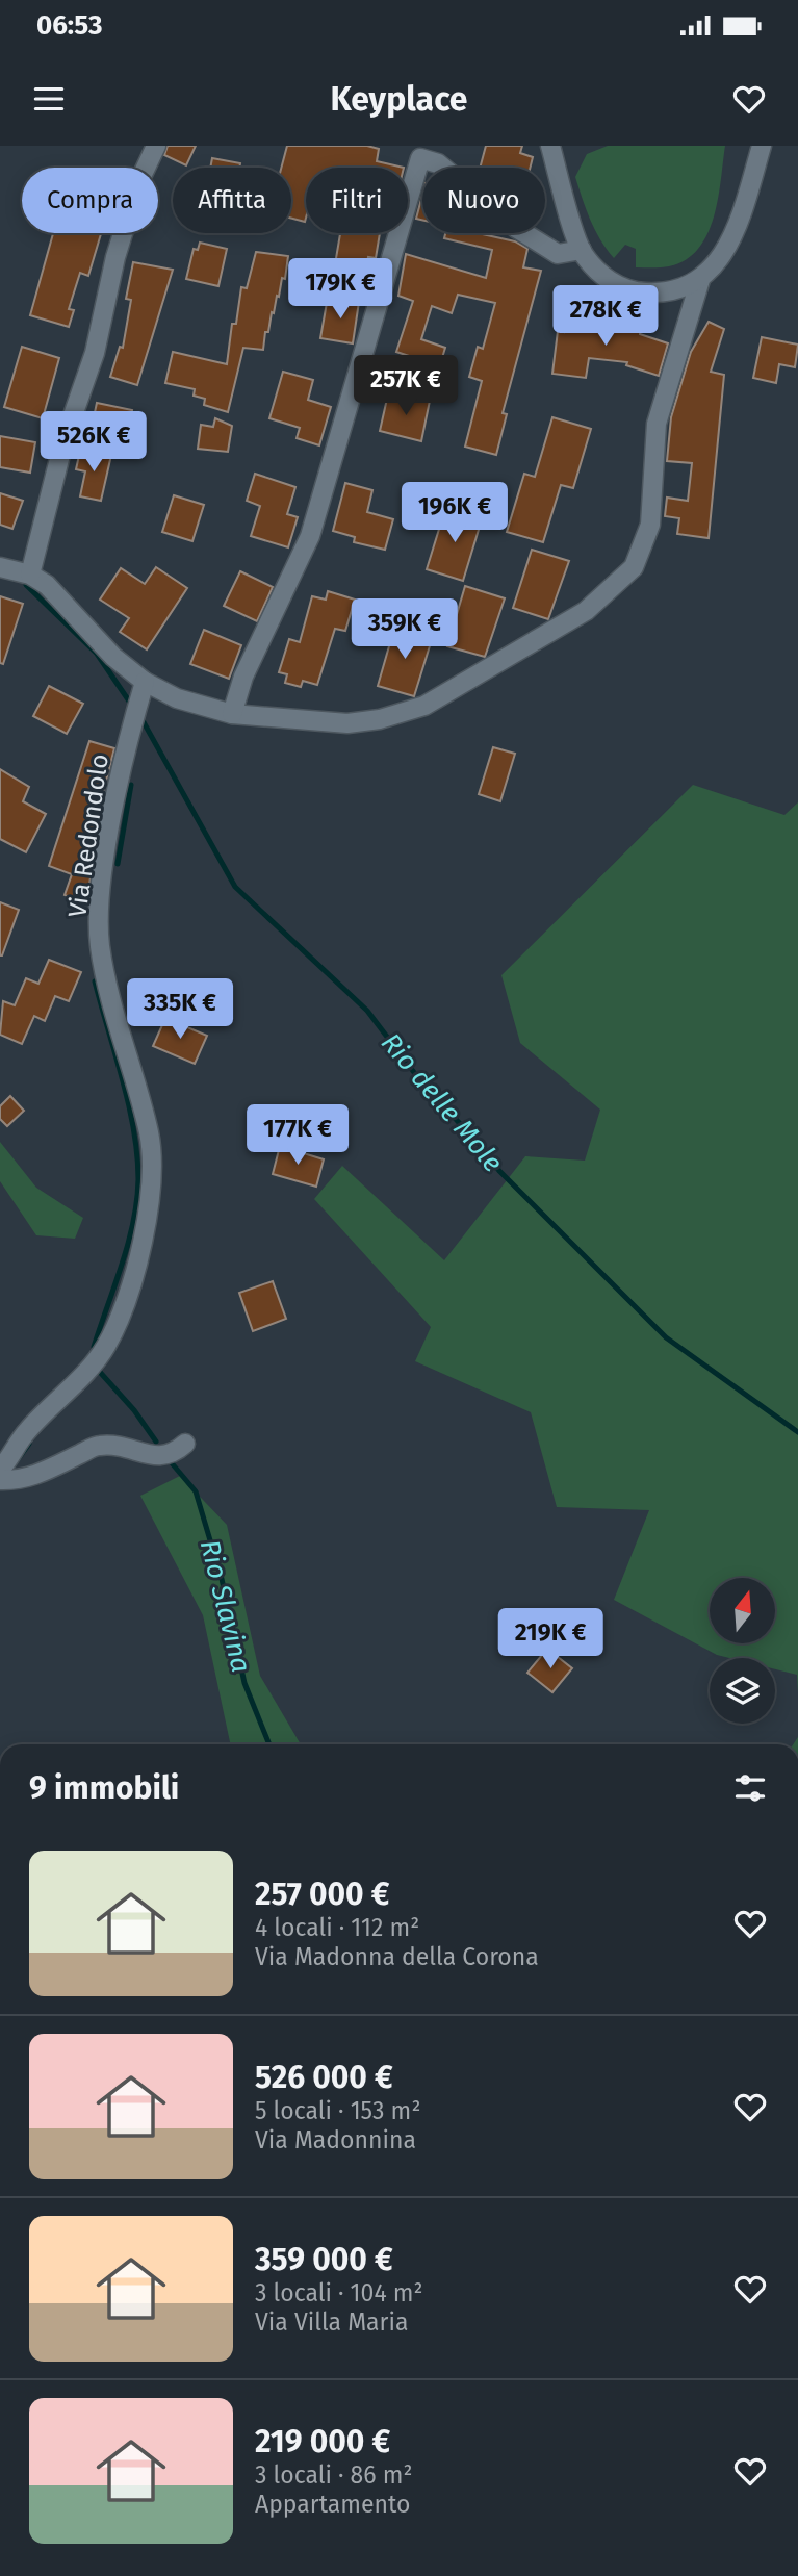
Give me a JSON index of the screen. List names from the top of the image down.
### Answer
{
  "streets": {
    "street": ["Via Redondolo"]
  },
  "water": ["Rio delle Mole", "Rio Slavina"],
  "north": "top",
  "page": {
    "status": "06:53",
    "header": "Keyplace",
    "chip": [
      "Compra",
      "Affitta",
      "Filtri",
      "Nuovo"
    ],
    "price": [
      "179K €",
      "278K €",
      "257K €",
      "526K €",
      "196K €",
      "359K €",
      "335K €",
      "177K €",
      "219K €"
    ],
    "heading": "9 immobili",
    "list": [
      {
        "name": "257 000 €",
        "note": "4 locali · 112 m² · Via Madonna della Corona"
      },
      {
        "name": "526 000 €",
        "note": "5 locali · 153 m² · Via Madonnina"
      },
      {
        "name": "359 000 €",
        "note": "3 locali · 104 m² · Via Villa Maria"
      },
      {
        "name": "219 000 €",
        "note": "3 locali · 86 m² · Appartamento"
      }
    ]
  }
}
